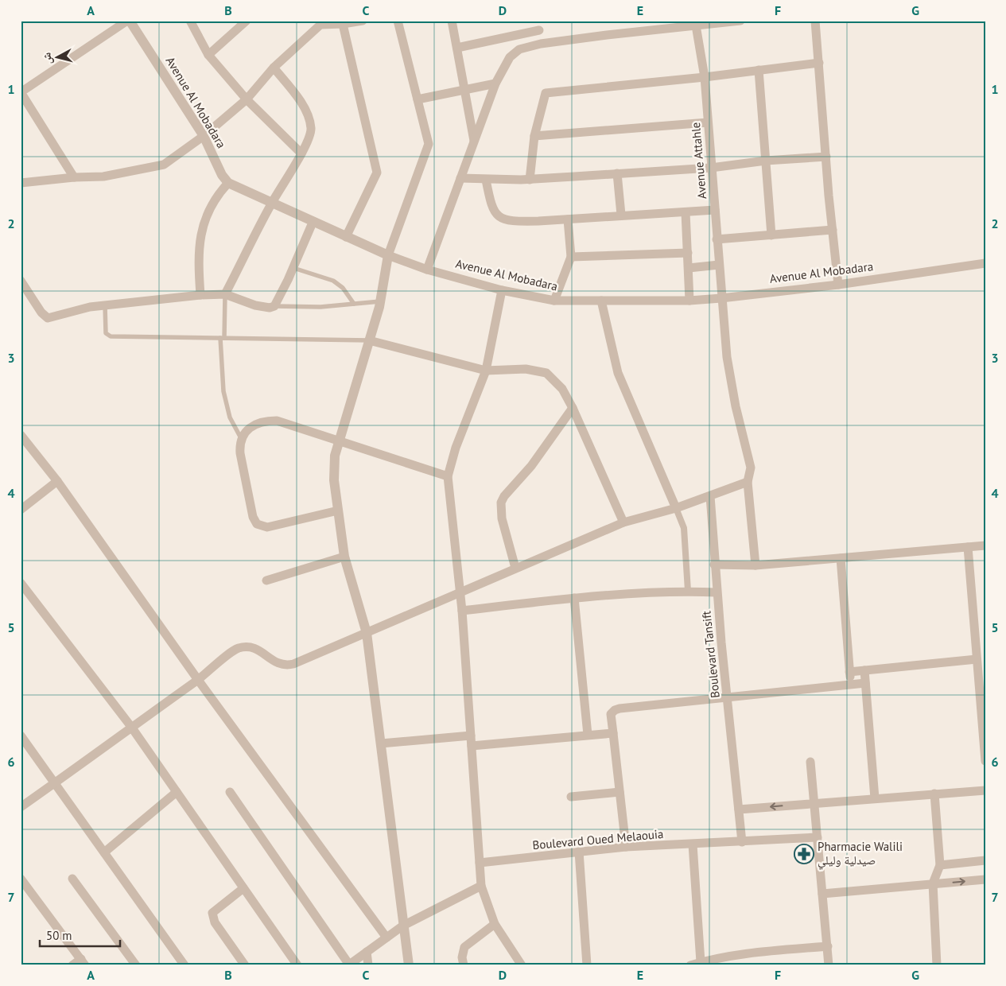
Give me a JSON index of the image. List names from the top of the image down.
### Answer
{
  "streets": {
    "street": [
      "Avenue Al Mobadara",
      "Avenue Attahle",
      "Boulevard Tansift",
      "Boulevard Oued Melaouia"
    ]
  },
  "crossings": [
    ["Avenue Al Mobadara", "Avenue Attahle"],
    ["Boulevard Tansift", "Boulevard Oued Melaouia"]
  ],
  "places": {
    "pharmacy": ["Pharmacie Walili صيدلية وليلي"]
  },
  "scale_bar": "50 m",
  "north": "left",
  "grid": {
    "columns": [
      "A",
      "B",
      "C",
      "D",
      "E",
      "F",
      "G"
    ],
    "rows": [
      "1",
      "2",
      "3",
      "4",
      "5",
      "6",
      "7"
    ]
  }
}
